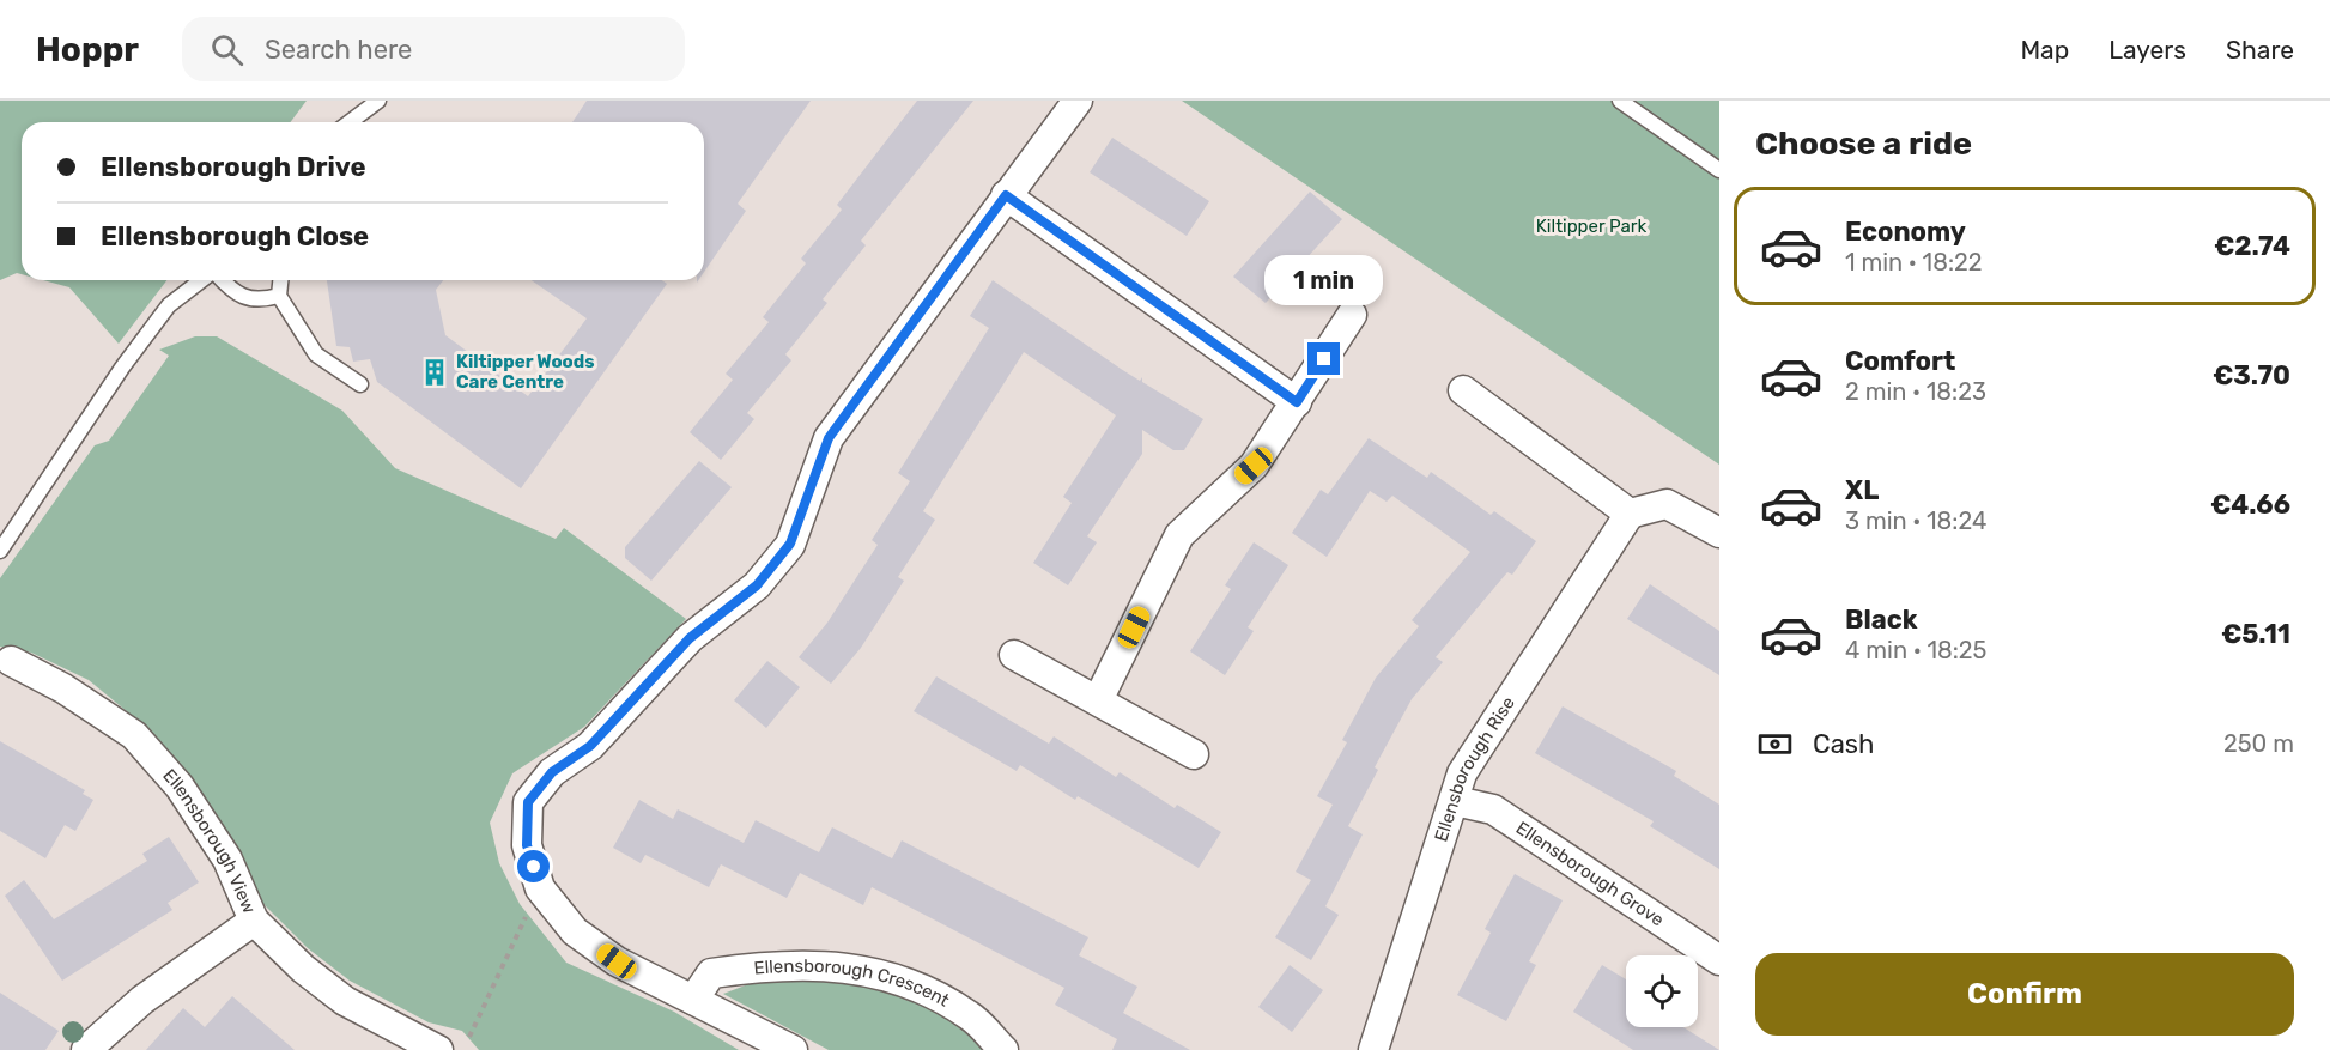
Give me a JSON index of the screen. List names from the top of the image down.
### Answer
{
  "streets": {
    "street": [
      "Ellensborough Rise",
      "Ellensborough View",
      "Ellensborough Grove",
      "Ellensborough Crescent"
    ]
  },
  "crossings": [
    ["Ellensborough Rise", "Ellensborough Grove"]
  ],
  "parks": ["Kiltipper Park"],
  "places": {
    "building": ["Kiltipper Woods Care Centre"]
  },
  "page": {
    "header": "Hoppr",
    "search": "Search here",
    "nav": ["Map", "Layers", "Share"],
    "heading": "Choose a ride",
    "banner": ["Ellensborough Drive", "Ellensborough Close"],
    "list": [
      {
        "name": "Economy",
        "note": "1 min · 18:22",
        "value": "€2.74"
      },
      {
        "name": "Comfort",
        "note": "2 min · 18:23",
        "value": "€3.70"
      },
      {
        "name": "XL",
        "note": "3 min · 18:24",
        "value": "€4.66"
      },
      {
        "name": "Black",
        "note": "4 min · 18:25",
        "value": "€5.11"
      }
    ],
    "bubble": "1 min",
    "pay": ["Cash", "250 m"],
    "buttons": "Confirm"
  }
}
